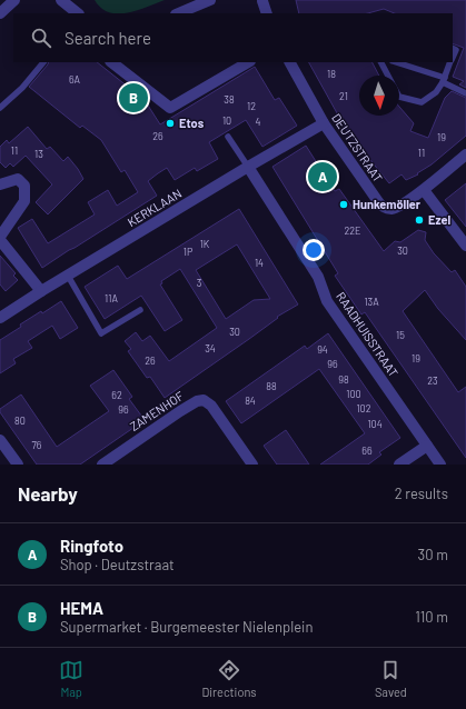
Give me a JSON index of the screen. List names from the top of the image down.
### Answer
{
  "streets": {
    "street": [
      "DEUTZSTRAAT",
      "KERKLAAN",
      "RAADHUISSTRAAT",
      "ZAMENHOF"
    ]
  },
  "crossings": [
    ["DEUTZSTRAAT", "KERKLAAN"],
    ["KERKLAAN", "RAADHUISSTRAAT"]
  ],
  "places": ["Etos", "Hunkemöller", "Ezel"],
  "house_numbers": [
    "18",
    "6A",
    "21",
    "38",
    "12",
    "10",
    "4",
    "26",
    "19",
    "11",
    "11",
    "13",
    "22E",
    "1K",
    "30",
    "1P",
    "14",
    "3",
    "11A",
    "13A",
    "30",
    "15",
    "34",
    "94",
    "19",
    "26",
    "96",
    "98",
    "23",
    "88",
    "100",
    "62",
    "84",
    "102",
    "96",
    "80",
    "104",
    "76",
    "66"
  ],
  "north": "bottom",
  "page": {
    "search": "Search here",
    "pins": ["B", "A"],
    "heading": ["Nearby", "2 results"],
    "list": [
      {
        "mark": "A",
        "name": "Ringfoto",
        "note": "Shop · Deutzstraat",
        "value": "30 m"
      },
      {
        "mark": "B",
        "name": "HEMA",
        "note": "Supermarket · Burgemeester Nielenplein",
        "value": "110 m"
      }
    ],
    "nav": ["Map", "Directions", "Saved"]
  }
}
